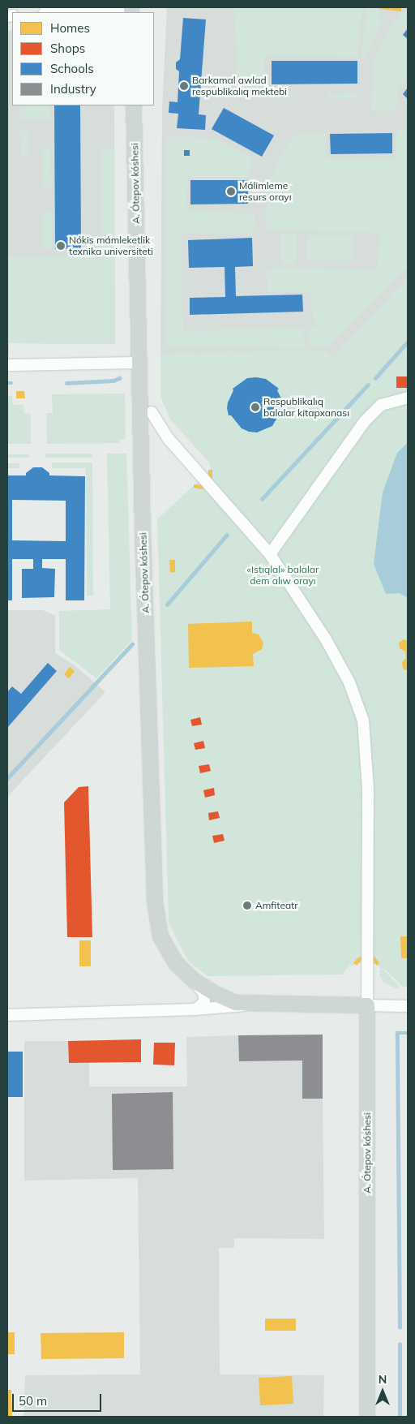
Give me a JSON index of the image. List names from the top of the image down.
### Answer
{
  "streets": {
    "main road": ["A. Ótepov kóshesi"]
  },
  "parks": ["«Istıqlal» balalar dem alıw orayı"],
  "places": [
    "Barkamal awlad respublikalıq mektebi",
    "Málimleme resurs orayı",
    "Nókis mámleketlik texnika universiteti",
    "Respublikalıq balalar kitapxanası",
    "Amfiteatr"
  ],
  "legend": [
    "Homes",
    "Shops",
    "Schools",
    "Industry"
  ],
  "scale_bar": "50 m",
  "north": "top"
}
